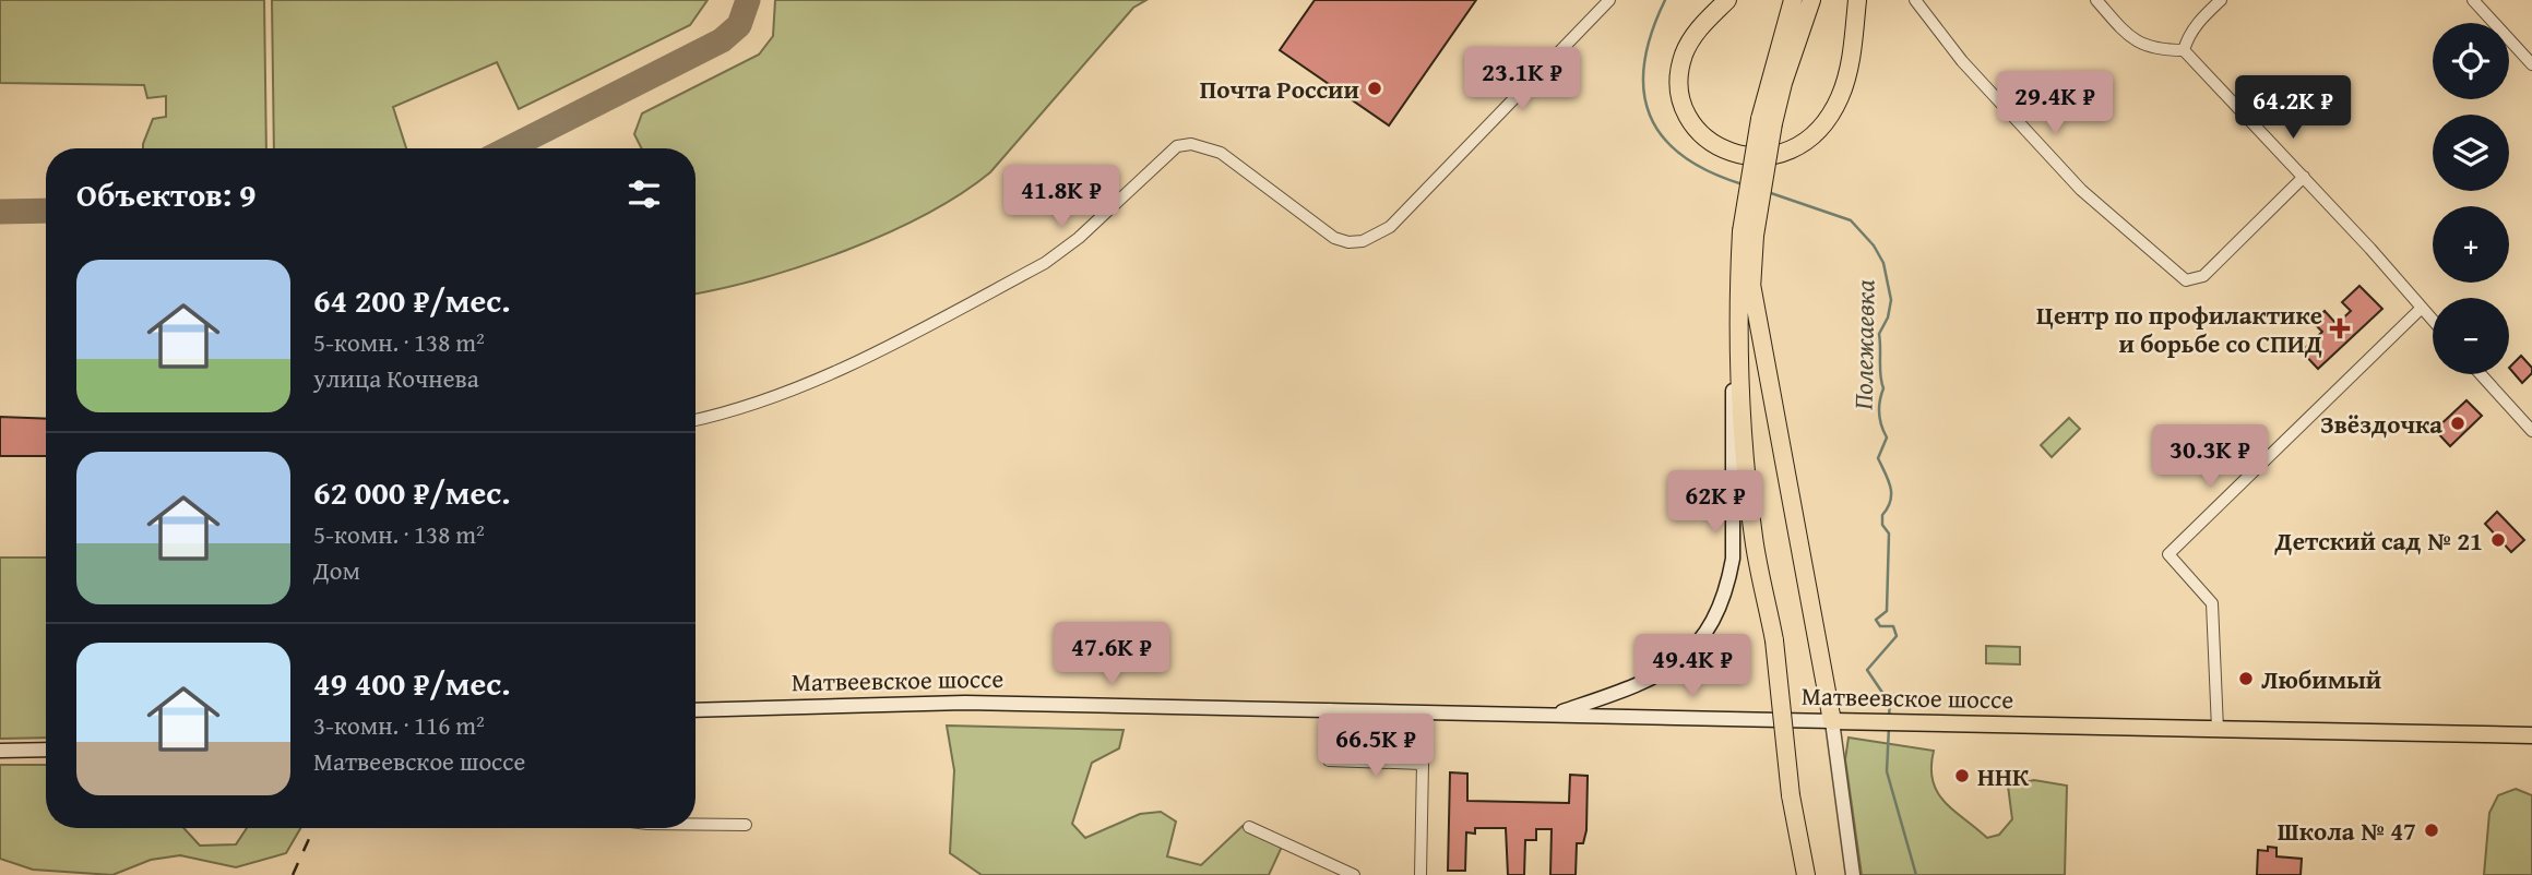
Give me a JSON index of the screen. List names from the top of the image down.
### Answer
{
  "streets": {
    "main road": ["Матвеевское шоссе"]
  },
  "water": ["Полежаевка"],
  "places": {
    "other": [
      "Почта России",
      "Звёздочка",
      "Детский сад № 21",
      "Любимый",
      "ННК",
      "Школа № 47"
    ],
    "health": ["Центр по профилактике и борьбе со СПИД"]
  },
  "page": {
    "map_buttons": ["+", "−"],
    "price": [
      "23.1K ₽",
      "29.4K ₽",
      "64.2K ₽",
      "41.8K ₽",
      "30.3K ₽",
      "62K ₽",
      "47.6K ₽",
      "49.4K ₽",
      "66.5K ₽"
    ],
    "heading": "Объектов: 9",
    "list": [
      {
        "name": "64 200 ₽/мес.",
        "note": "5-комн. · 138 m² · улица Кочнева"
      },
      {
        "name": "62 000 ₽/мес.",
        "note": "5-комн. · 138 m² · Дом"
      },
      {
        "name": "49 400 ₽/мес.",
        "note": "3-комн. · 116 m² · Матвеевское шоссе"
      }
    ]
  }
}
